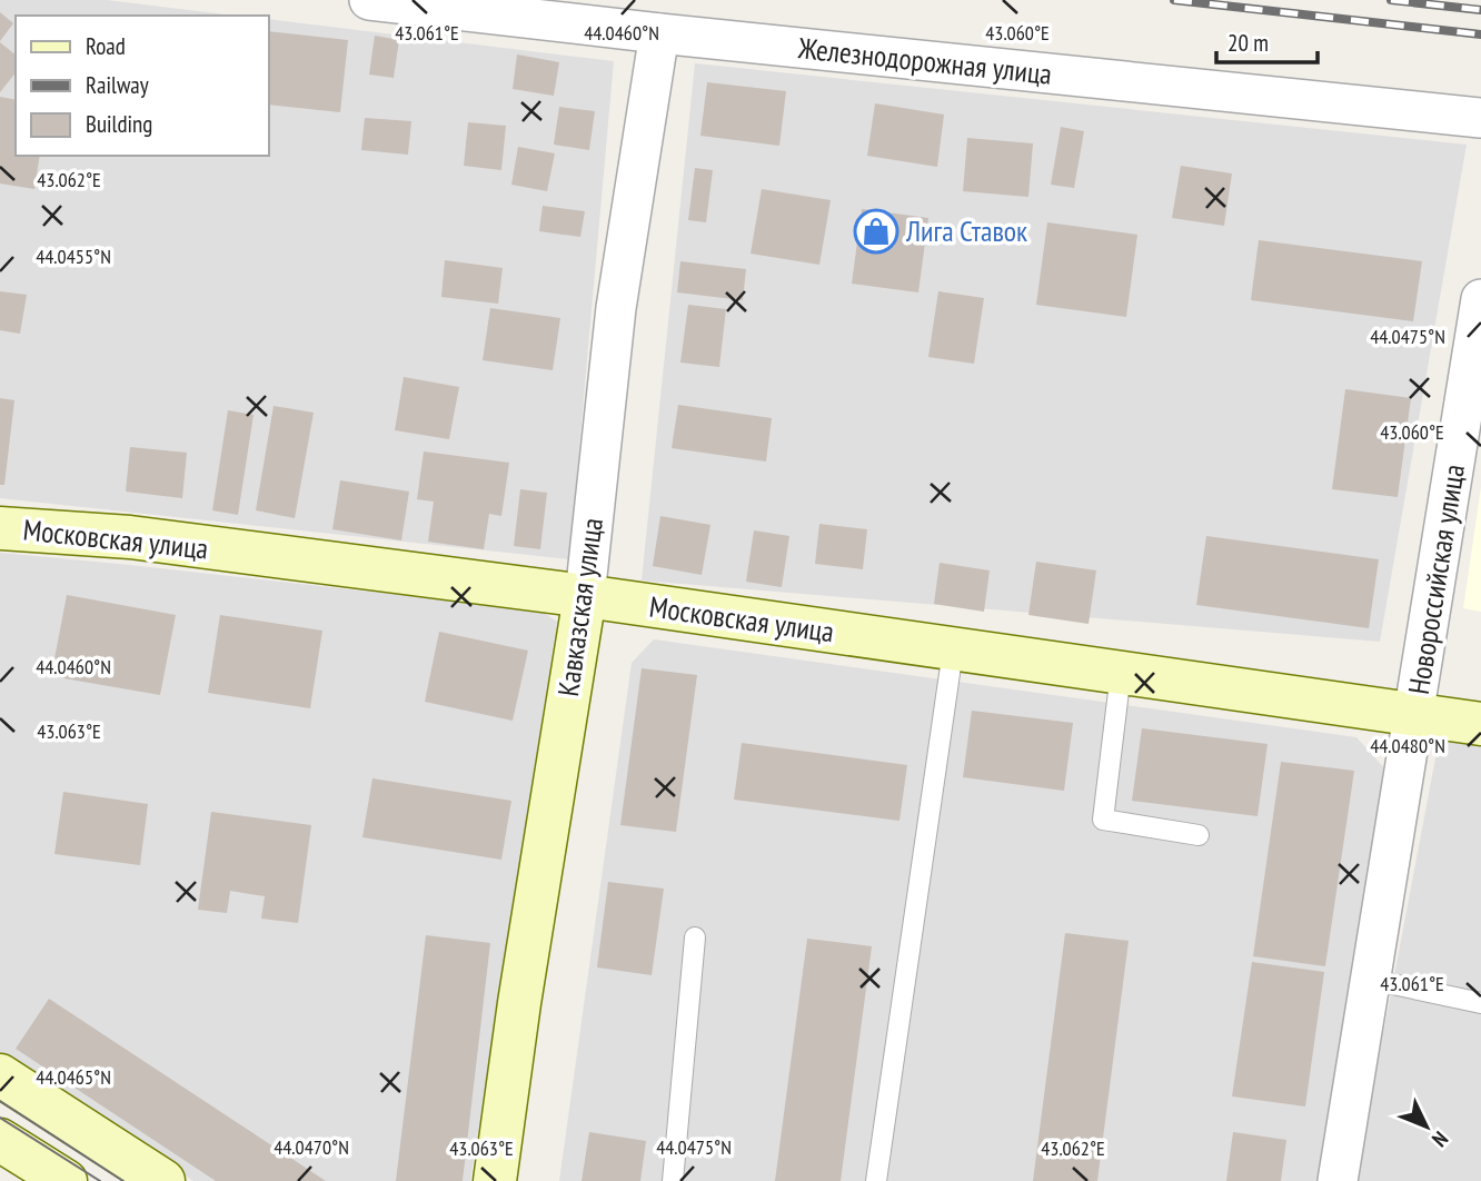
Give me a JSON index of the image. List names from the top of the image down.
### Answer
{
  "streets": {
    "street": [
      "Железнодорожная улица",
      "Московская улица",
      "Новороссийская улица",
      "Кавказская улица"
    ]
  },
  "crossings": [
    ["Железнодорожная улица", "Кавказская улица"],
    ["Московская улица", "Новороссийская улица"],
    ["Московская улица", "Кавказская улица"]
  ],
  "places": {
    "shop": ["Лига Ставок"]
  },
  "legend": ["Road", "Railway", "Building"],
  "scale_bar": "20 m",
  "north": "bottom right",
  "coordinates": [
    "43.060°E",
    "43.061°E",
    "44.0460°N",
    "43.062°E",
    "44.0455°N",
    "44.0475°N",
    "43.063°E",
    "44.0480°N",
    "44.0465°N",
    "44.0470°N"
  ]
}
